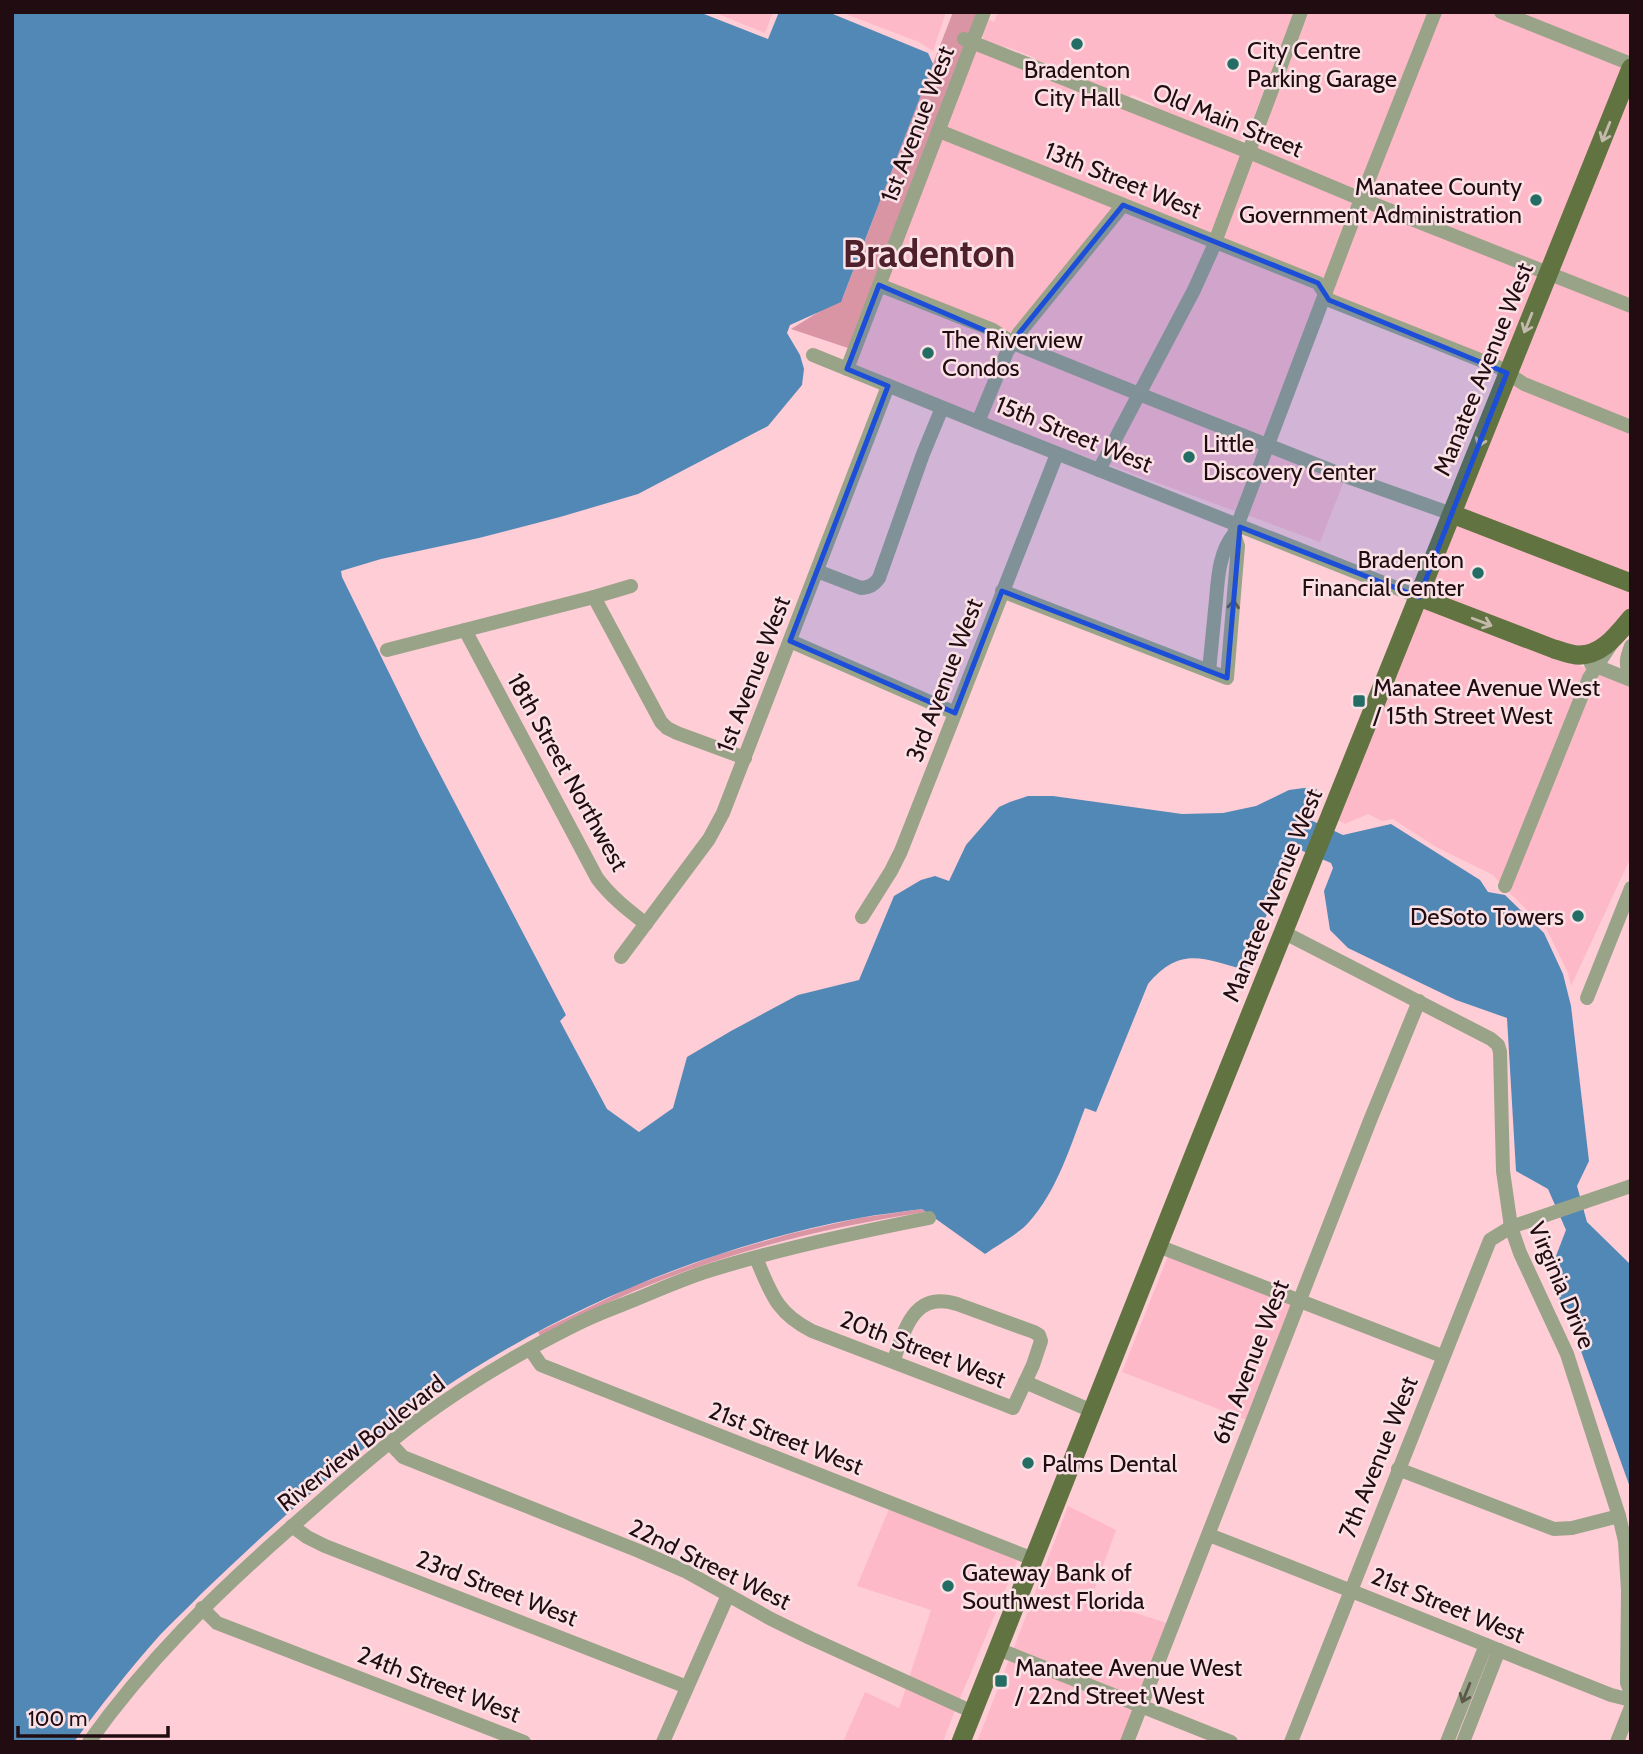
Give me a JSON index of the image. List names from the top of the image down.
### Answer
{
  "streets": {
    "main road": ["Manatee Avenue West", "15th Street West"],
    "street": [
      "Old Main Street",
      "1st Avenue West",
      "13th Street West",
      "3rd Avenue West",
      "18th Street Northwest",
      "Virginia Drive",
      "20th Street West",
      "6th Avenue West",
      "21st Street West",
      "Riverview Boulevard",
      "7th Avenue West",
      "22nd Street West",
      "23rd Street West",
      "24th Street West"
    ]
  },
  "crossings": [
    ["Old Main Street", "1st Avenue West"],
    ["Old Main Street", "Manatee Avenue West"],
    ["1st Avenue West", "13th Street West"],
    ["1st Avenue West", "15th Street West"],
    ["1st Avenue West", "18th Street Northwest"],
    ["13th Street West", "Manatee Avenue West"],
    ["Manatee Avenue West", "15th Street West"],
    ["Manatee Avenue West", "Virginia Drive"],
    ["Manatee Avenue West", "20th Street West"],
    ["Manatee Avenue West", "21st Street West"],
    ["Manatee Avenue West", "22nd Street West"],
    ["15th Street West", "3rd Avenue West"],
    ["Virginia Drive", "6th Avenue West"],
    ["Virginia Drive", "7th Avenue West"],
    ["20th Street West", "Riverview Boulevard"],
    ["6th Avenue West", "21st Street West"],
    ["21st Street West", "Riverview Boulevard"],
    ["21st Street West", "7th Avenue West"],
    ["Riverview Boulevard", "22nd Street West"],
    ["Riverview Boulevard", "23rd Street West"],
    ["Riverview Boulevard", "24th Street West"]
  ],
  "districts": ["Bradenton"],
  "places": {
    "other": [
      "Bradenton City Hall",
      "City Centre Parking Garage",
      "Manatee County Government Administration",
      "The Riverview Condos",
      "Little Discovery Center",
      "Bradenton Financial Center",
      "DeSoto Towers",
      "Palms Dental",
      "Gateway Bank of Southwest Florida"
    ],
    "transit": ["Manatee Avenue West / 15th Street West", "Manatee Avenue West / 22nd Street West"]
  },
  "scale_bar": "100 m"
}
